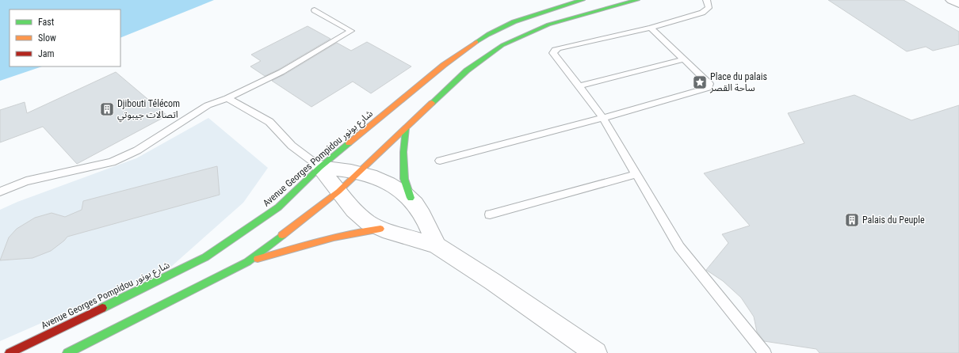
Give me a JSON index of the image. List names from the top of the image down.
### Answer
{
  "streets": {
    "main road": ["Avenue Georges Pompidou شارع بونور"]
  },
  "places": {
    "place": ["Place du palais ساحة القصر"],
    "building": ["Djibouti Télécom اتصالات جيبوتي", "Palais du Peuple"]
  },
  "legend": ["Fast", "Slow", "Jam"]
}
